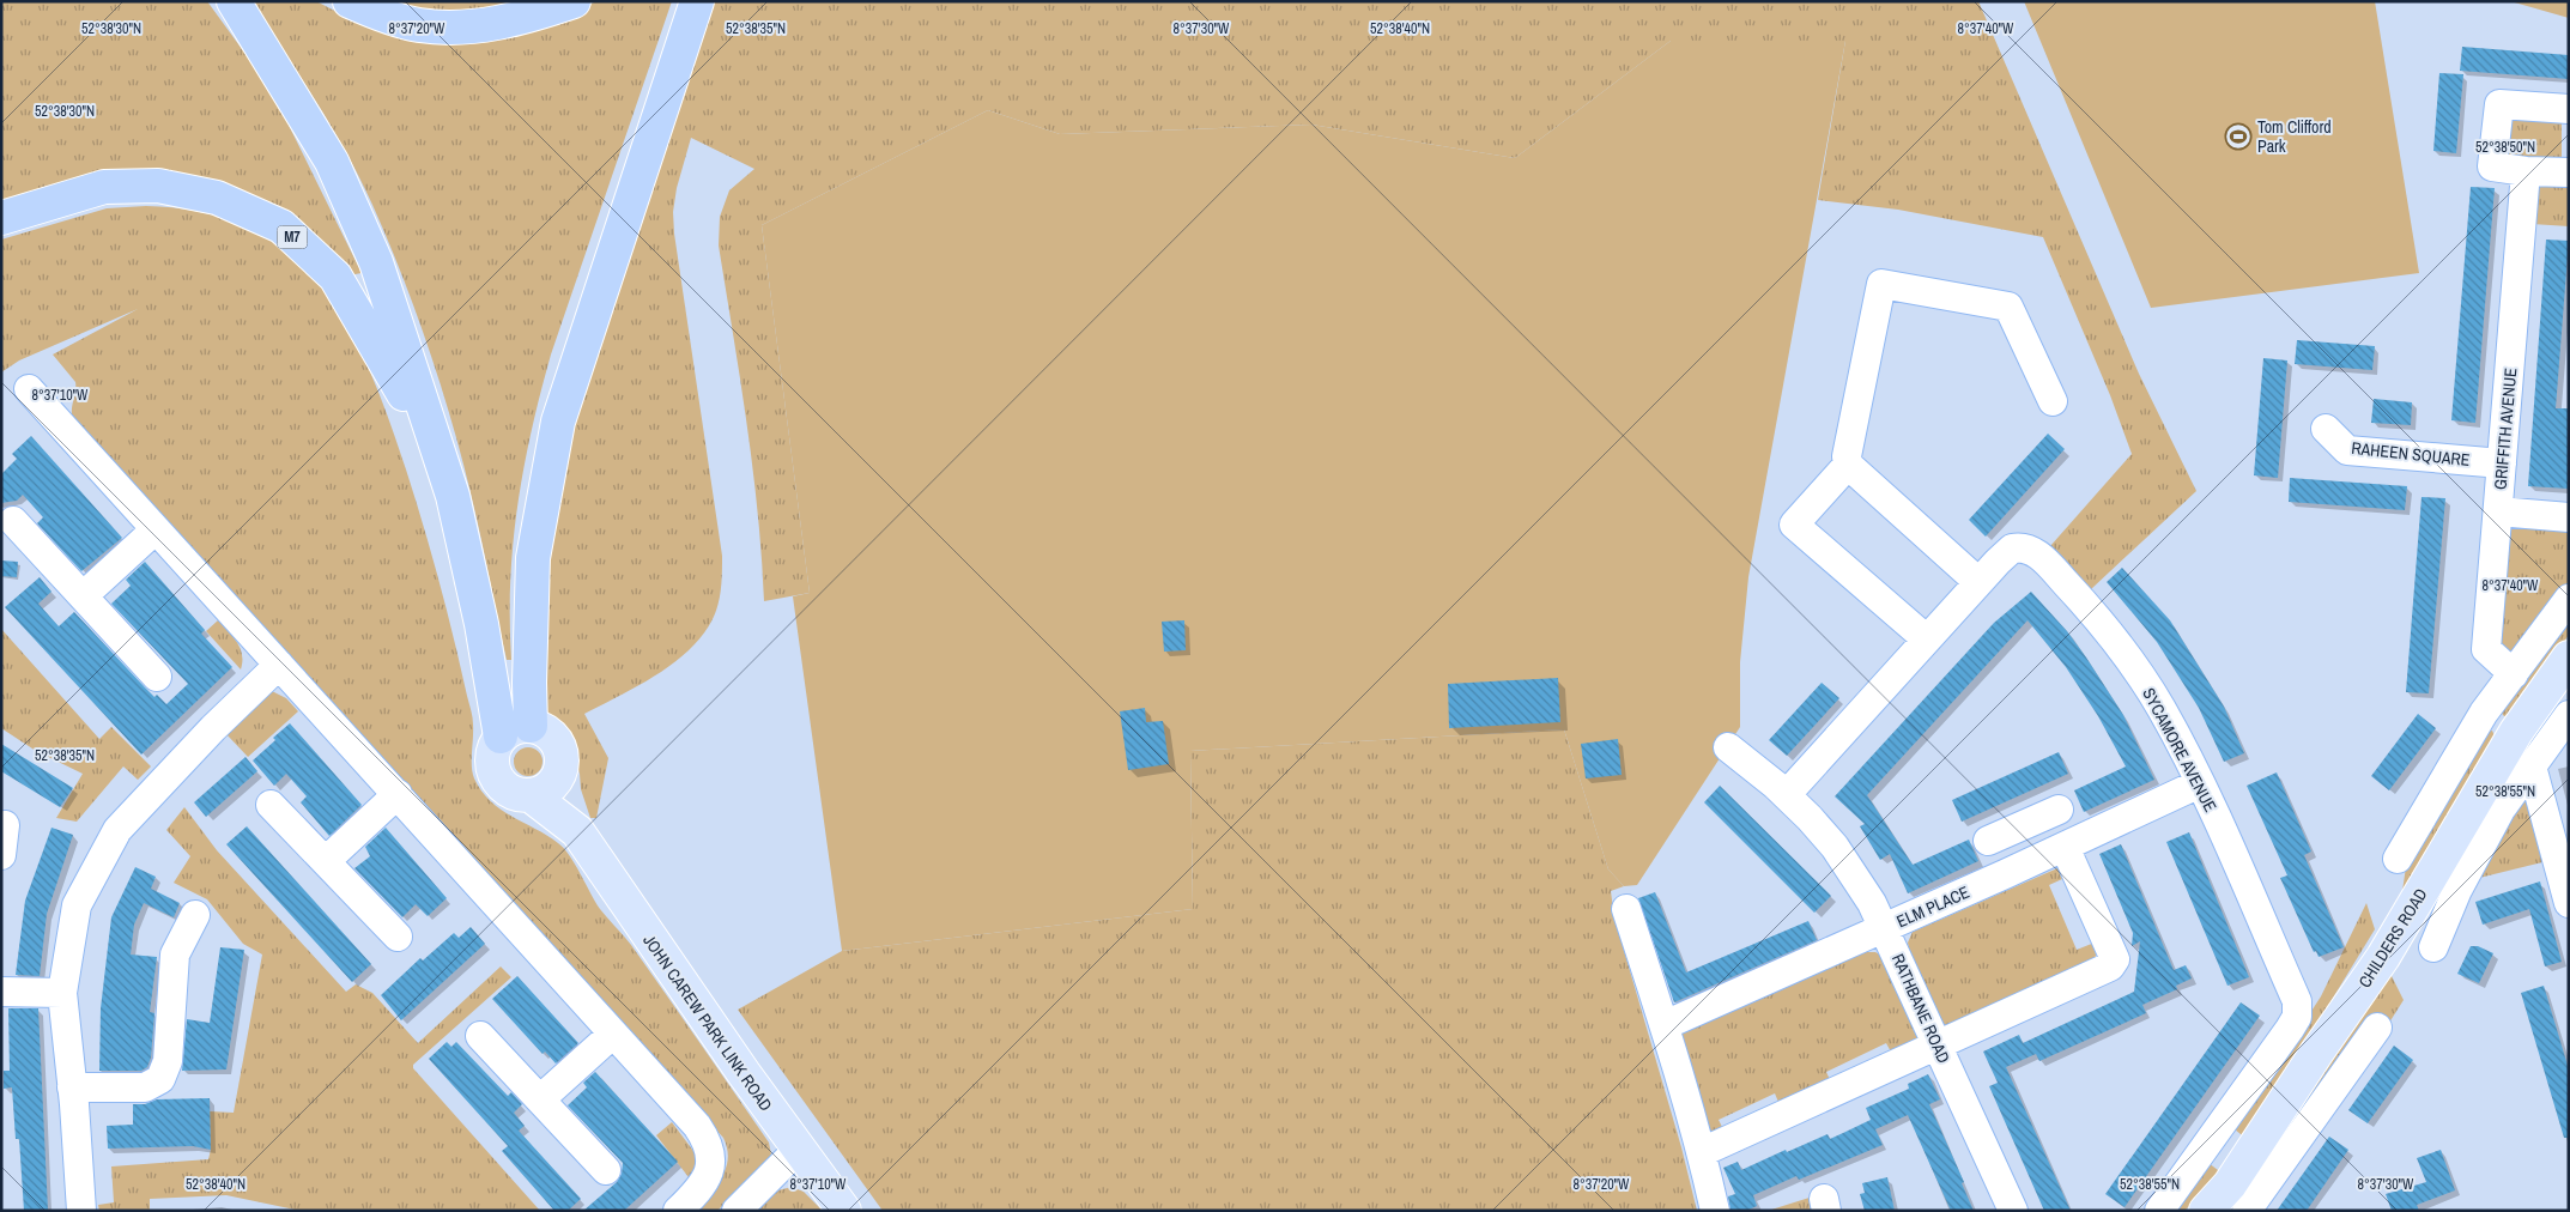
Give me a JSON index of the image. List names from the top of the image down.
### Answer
{
  "streets": {
    "highway": ["M7"],
    "main road": ["CHILDERS ROAD", "JOHN CAREW PARK LINK ROAD"],
    "street": [
      "GRIFFITH AVENUE",
      "RAHEEN SQUARE",
      "SYCAMORE AVENUE",
      "ELM PLACE",
      "RATHBANE ROAD"
    ]
  },
  "crossings": [
    ["GRIFFITH AVENUE", "RAHEEN SQUARE"],
    ["SYCAMORE AVENUE", "ELM PLACE"],
    ["SYCAMORE AVENUE", "RATHBANE ROAD"],
    ["ELM PLACE", "RATHBANE ROAD"]
  ],
  "places": {
    "sports": ["Tom Clifford Park"]
  },
  "coordinates": [
    "52°38'30\"N",
    "8°37'20\"W",
    "52°38'35\"N",
    "8°37'30\"W",
    "52°38'40\"N",
    "8°37'40\"W",
    "52°38'50\"N",
    "8°37'10\"W",
    "52°38'55\"N"
  ]
}
